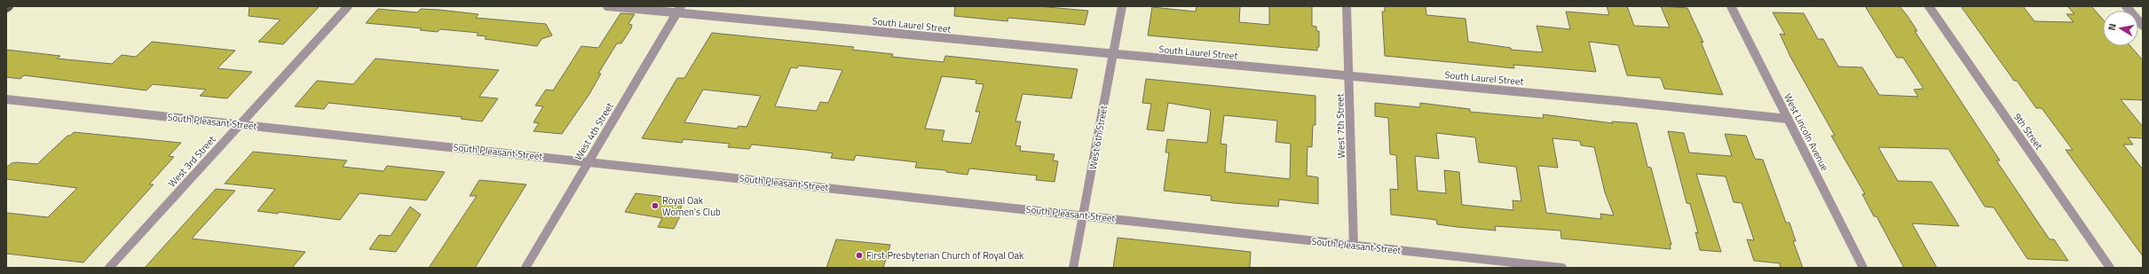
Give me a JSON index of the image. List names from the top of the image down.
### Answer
{
  "streets": {
    "street": [
      "South Laurel Street",
      "South Pleasant Street",
      "West 7th Street",
      "West 4th Street",
      "9th Street",
      "West Lincoln Avenue",
      "West 6th Street",
      "West 3rd Street"
    ]
  },
  "crossings": [
    ["South Laurel Street", "West 7th Street"],
    ["South Laurel Street", "West 4th Street"],
    ["South Laurel Street", "West Lincoln Avenue"],
    ["South Laurel Street", "West 6th Street"],
    ["South Pleasant Street", "West 7th Street"],
    ["South Pleasant Street", "West 4th Street"],
    ["South Pleasant Street", "West 6th Street"],
    ["South Pleasant Street", "West 3rd Street"]
  ],
  "places": ["Royal Oak Women's Club", "First Presbyterian Church of Royal Oak"],
  "north": "left"
}
